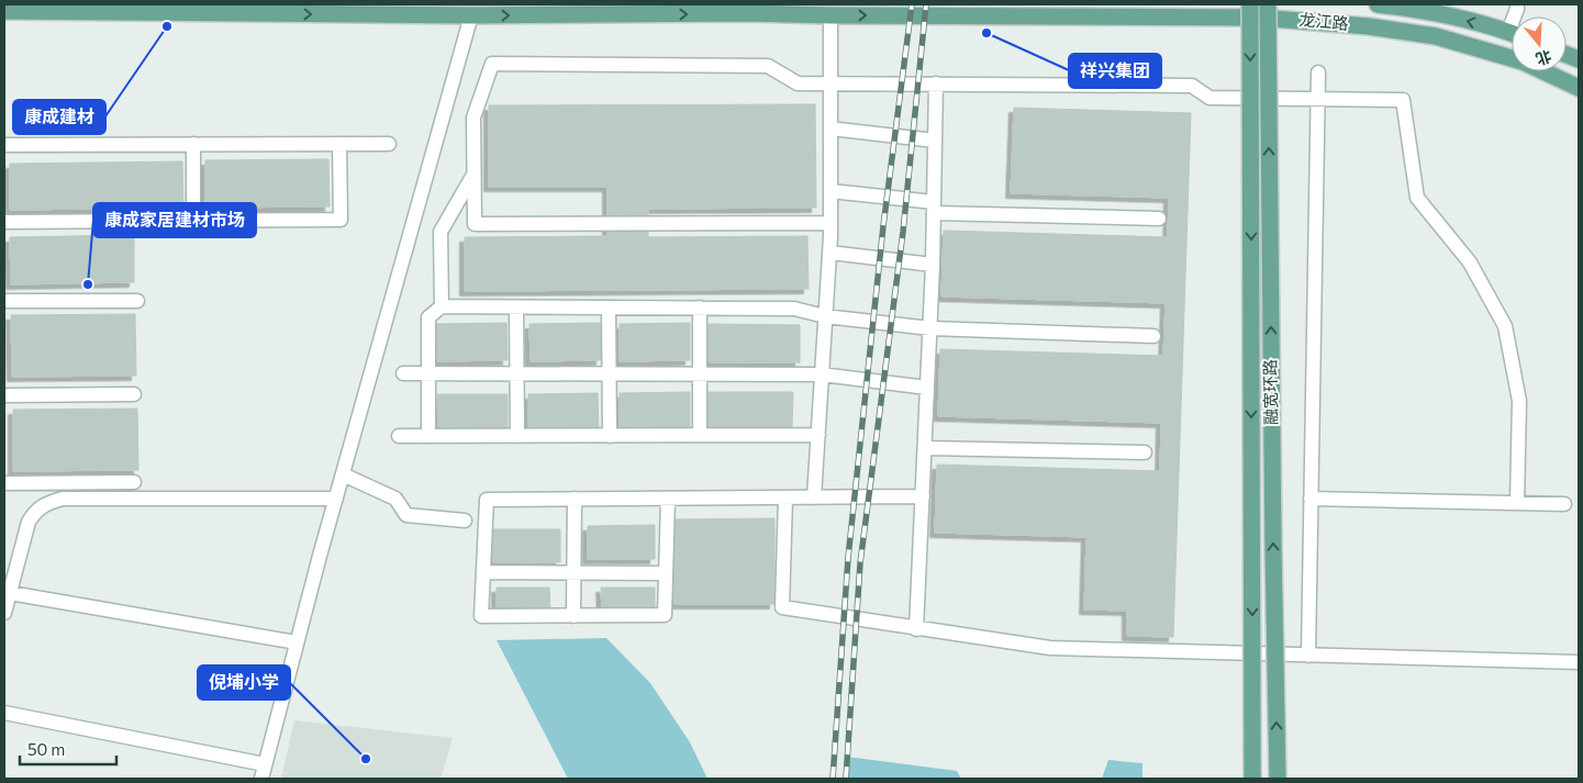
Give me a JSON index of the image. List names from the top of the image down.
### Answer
{
  "streets": {
    "main road": ["龙江路", "融宽环路"]
  },
  "one_way": ["龙江路"],
  "places": [
    "康成建材",
    "祥兴集团",
    "康成家居建材市场",
    "倪埔小学"
  ],
  "scale_bar": "50 m",
  "north": "bottom"
}
